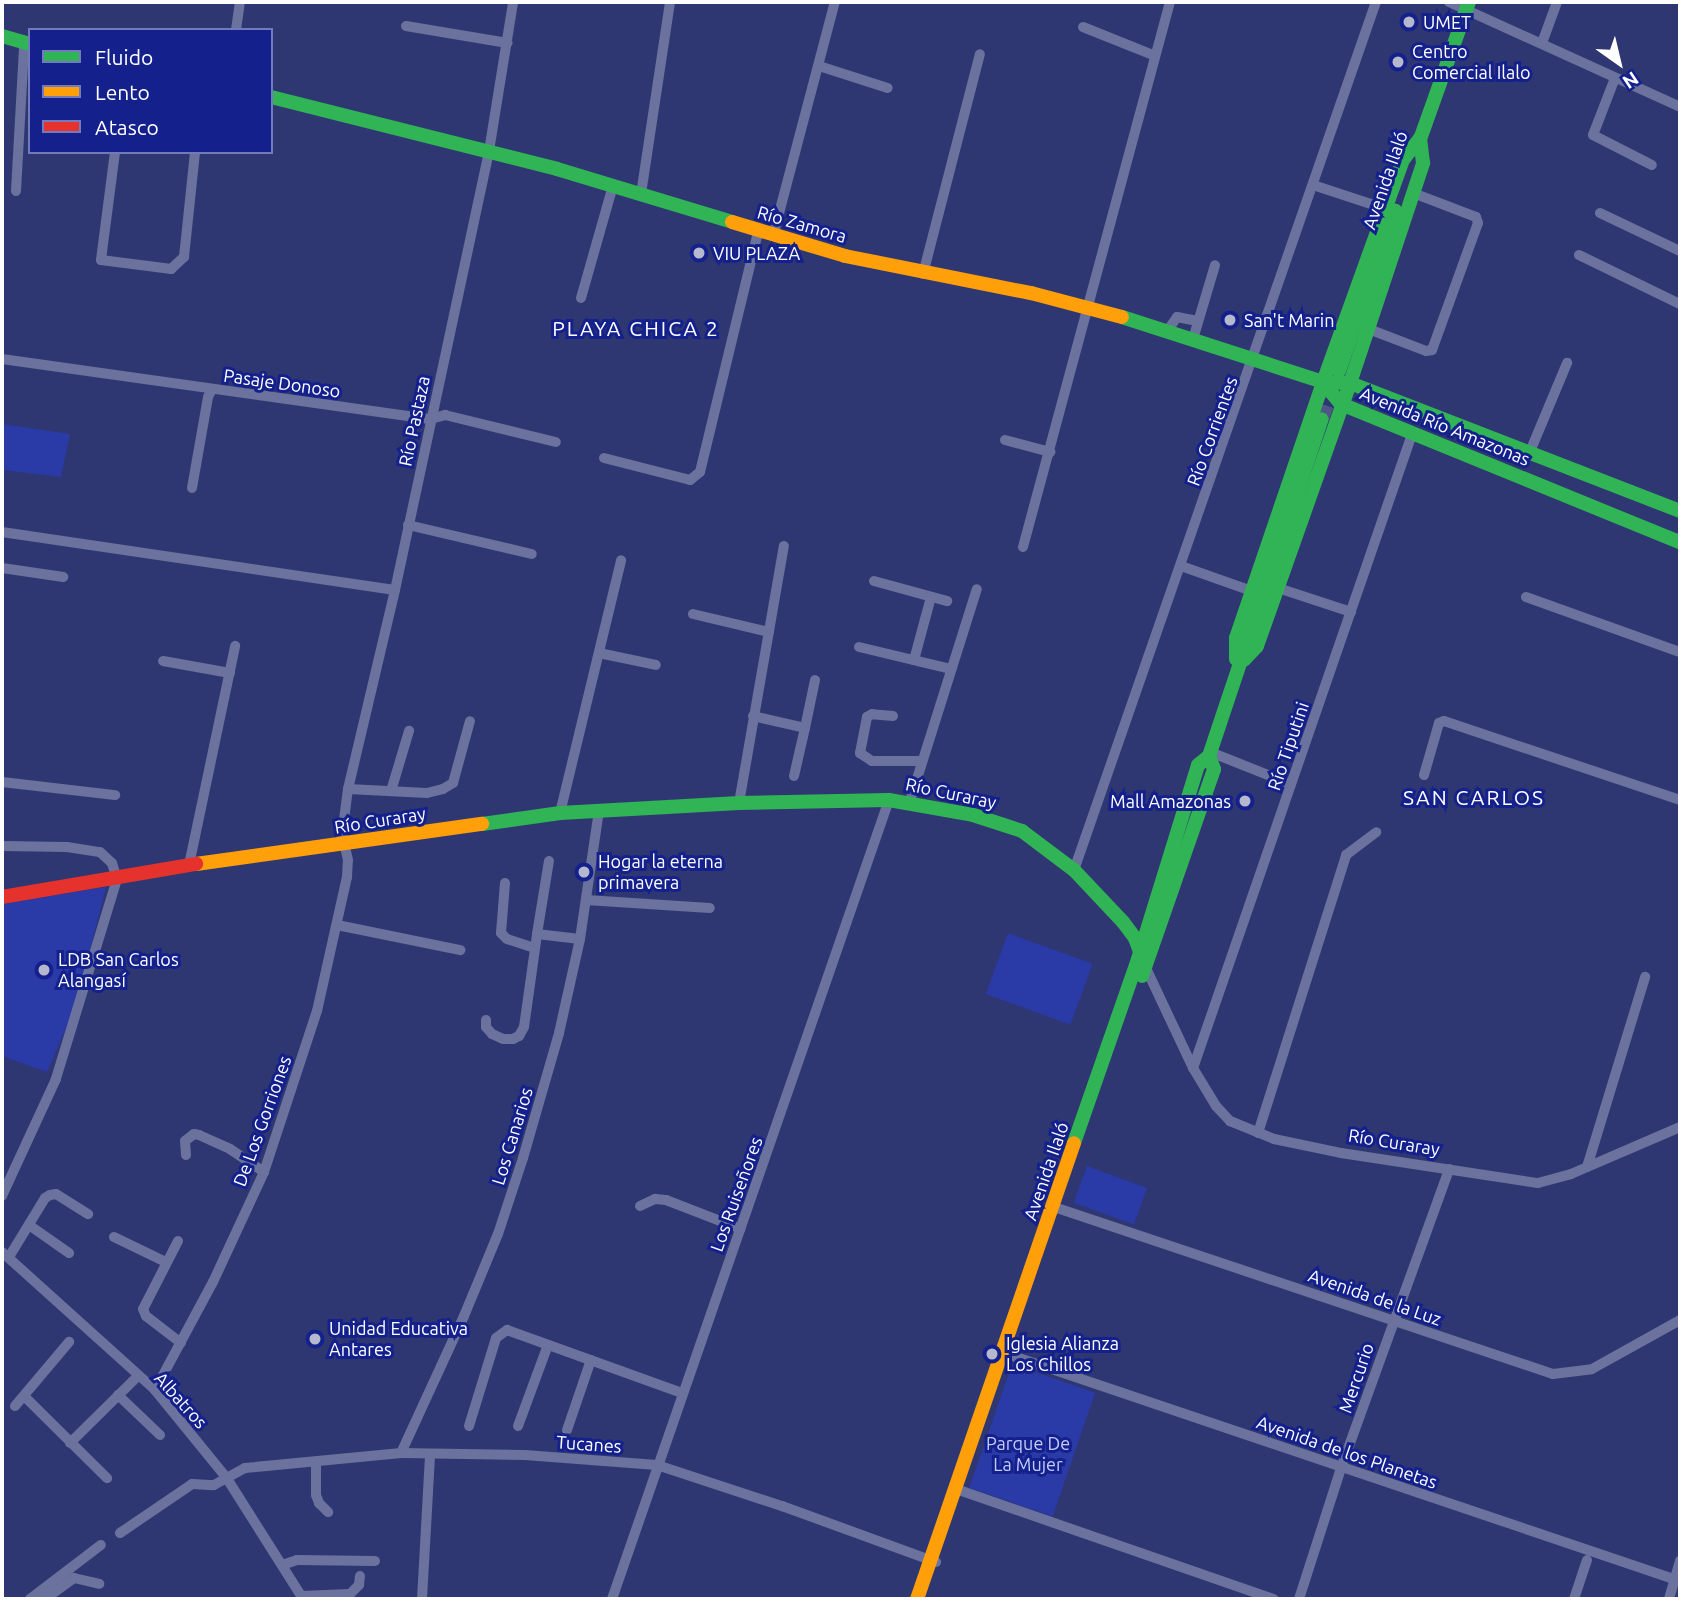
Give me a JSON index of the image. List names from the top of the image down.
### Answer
{
  "streets": {
    "street": [
      "Avenida Ilaló",
      "Río Zamora",
      "Pasaje Donoso",
      "Río Pastaza",
      "Avenida Río Amazonas",
      "Río Corrientes",
      "Río Tiputini",
      "Río Curaray",
      "De Los Gorriones",
      "Los Canarios",
      "Los Ruiseñores",
      "Avenida de la Luz",
      "Mercurio",
      "Albatros",
      "Tucanes",
      "Avenida de los Planetas"
    ]
  },
  "crossings": [
    ["Avenida Ilaló", "Río Curaray"],
    ["Avenida Ilaló", "Avenida de la Luz"],
    ["Avenida Ilaló", "Tucanes"],
    ["Avenida Ilaló", "Avenida de los Planetas"],
    ["Río Zamora", "Río Pastaza"],
    ["Río Zamora", "Avenida Río Amazonas"],
    ["Río Zamora", "Río Corrientes"],
    ["Pasaje Donoso", "Río Pastaza"],
    ["Río Pastaza", "Río Curaray"],
    ["Río Pastaza", "De Los Gorriones"],
    ["Avenida Río Amazonas", "Río Tiputini"],
    ["Río Corrientes", "Río Curaray"],
    ["Río Tiputini", "Río Curaray"],
    ["Río Curaray", "De Los Gorriones"],
    ["Río Curaray", "Los Canarios"],
    ["Río Curaray", "Los Ruiseñores"],
    ["Río Curaray", "Mercurio"],
    ["De Los Gorriones", "Albatros"],
    ["Los Canarios", "Tucanes"],
    ["Los Ruiseñores", "Tucanes"],
    ["Avenida de la Luz", "Mercurio"],
    ["Mercurio", "Avenida de los Planetas"],
    ["Albatros", "Tucanes"]
  ],
  "districts": ["PLAYA CHICA 2", "SAN CARLOS"],
  "parks": ["Parque De La Mujer"],
  "places": [
    "UMET",
    "Centro Comercial Ilalo",
    "VIU PLAZA",
    "San't Marin",
    "Mall Amazonas",
    "Hogar la eterna primavera",
    "LDB San Carlos Alangasí",
    "Unidad Educativa Antares",
    "Iglesia Alianza Los Chillos"
  ],
  "legend": ["Fluido", "Lento", "Atasco"],
  "north": "bottom right"
}
